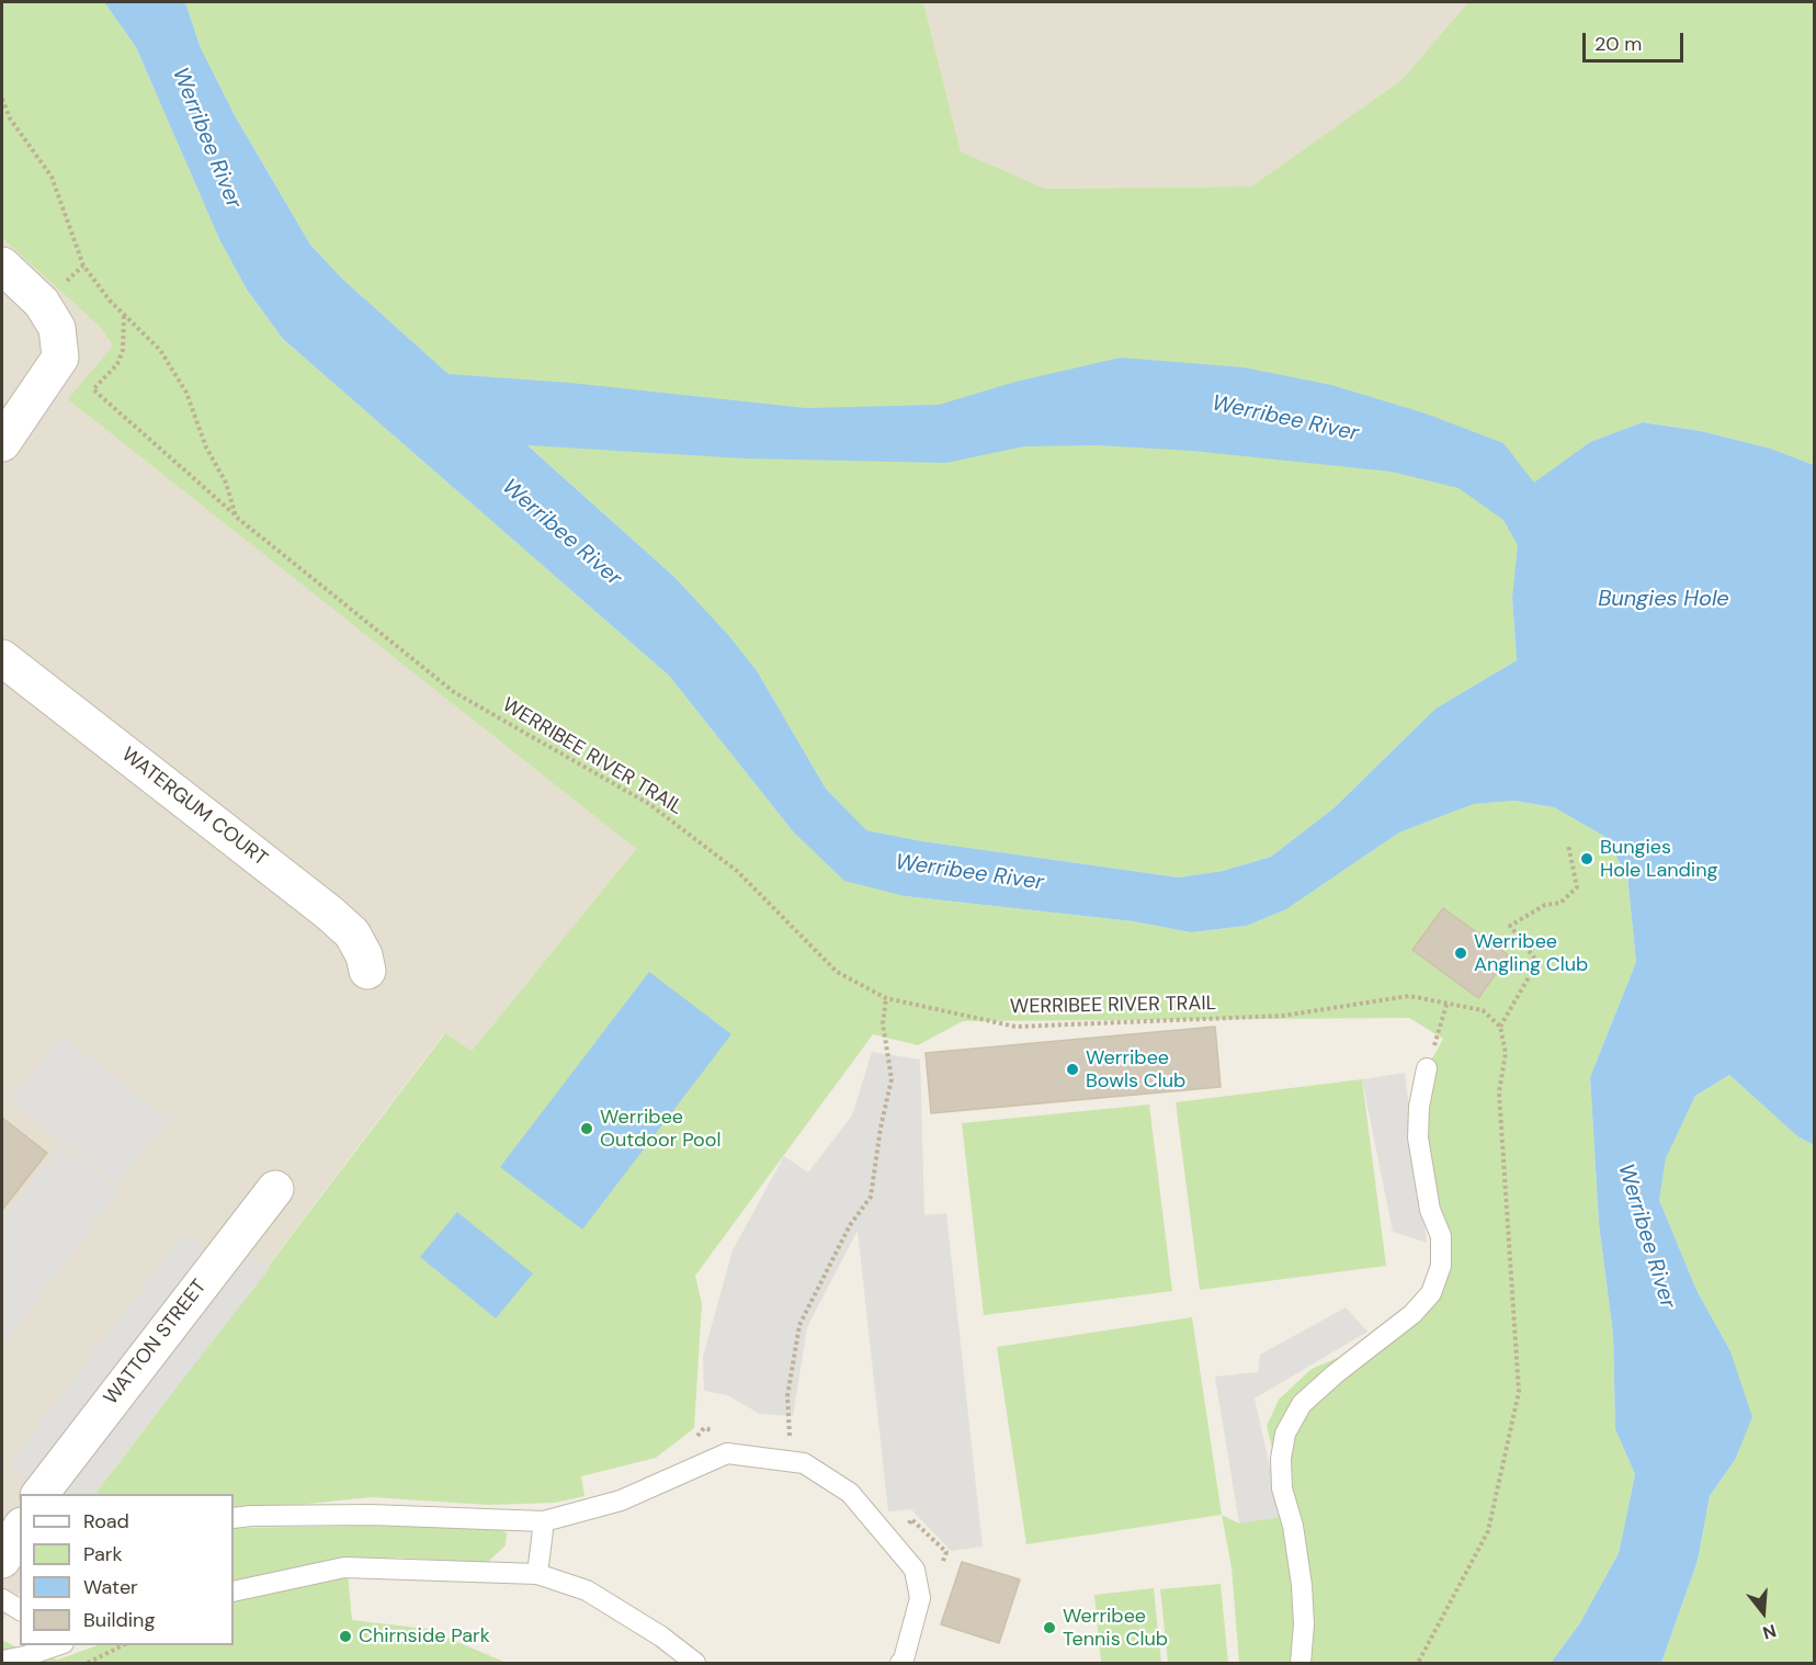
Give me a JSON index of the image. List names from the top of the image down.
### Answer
{
  "streets": {
    "street": ["WATERGUM COURT", "WATTON STREET"],
    "path": ["WERRIBEE RIVER TRAIL"]
  },
  "water": ["Werribee River", "Bungies Hole"],
  "places": [
    "Bungies Hole Landing",
    "Werribee Angling Club",
    "Werribee Bowls Club",
    "Werribee Outdoor Pool",
    "Werribee Tennis Club",
    "Chirnside Park"
  ],
  "legend": [
    "Road",
    "Park",
    "Water",
    "Building"
  ],
  "scale_bar": "20 m",
  "north": "bottom"
}
